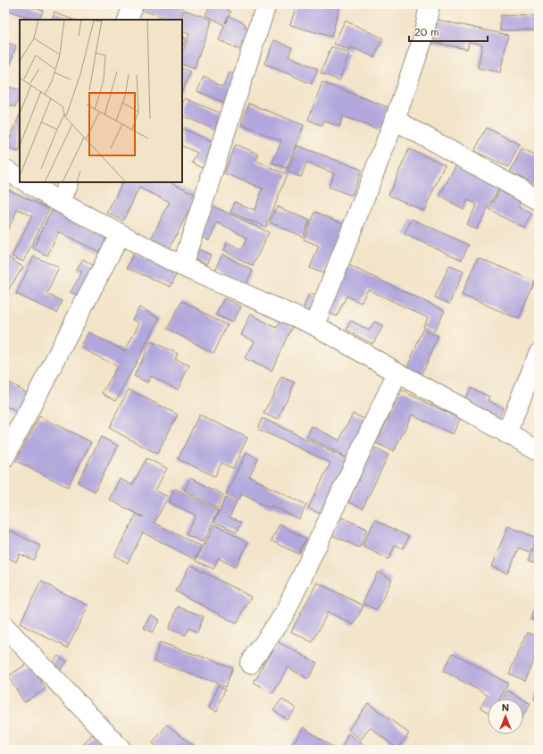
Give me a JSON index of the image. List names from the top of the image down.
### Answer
{
  "scale_bar": "20 m",
  "north": "top"
}
